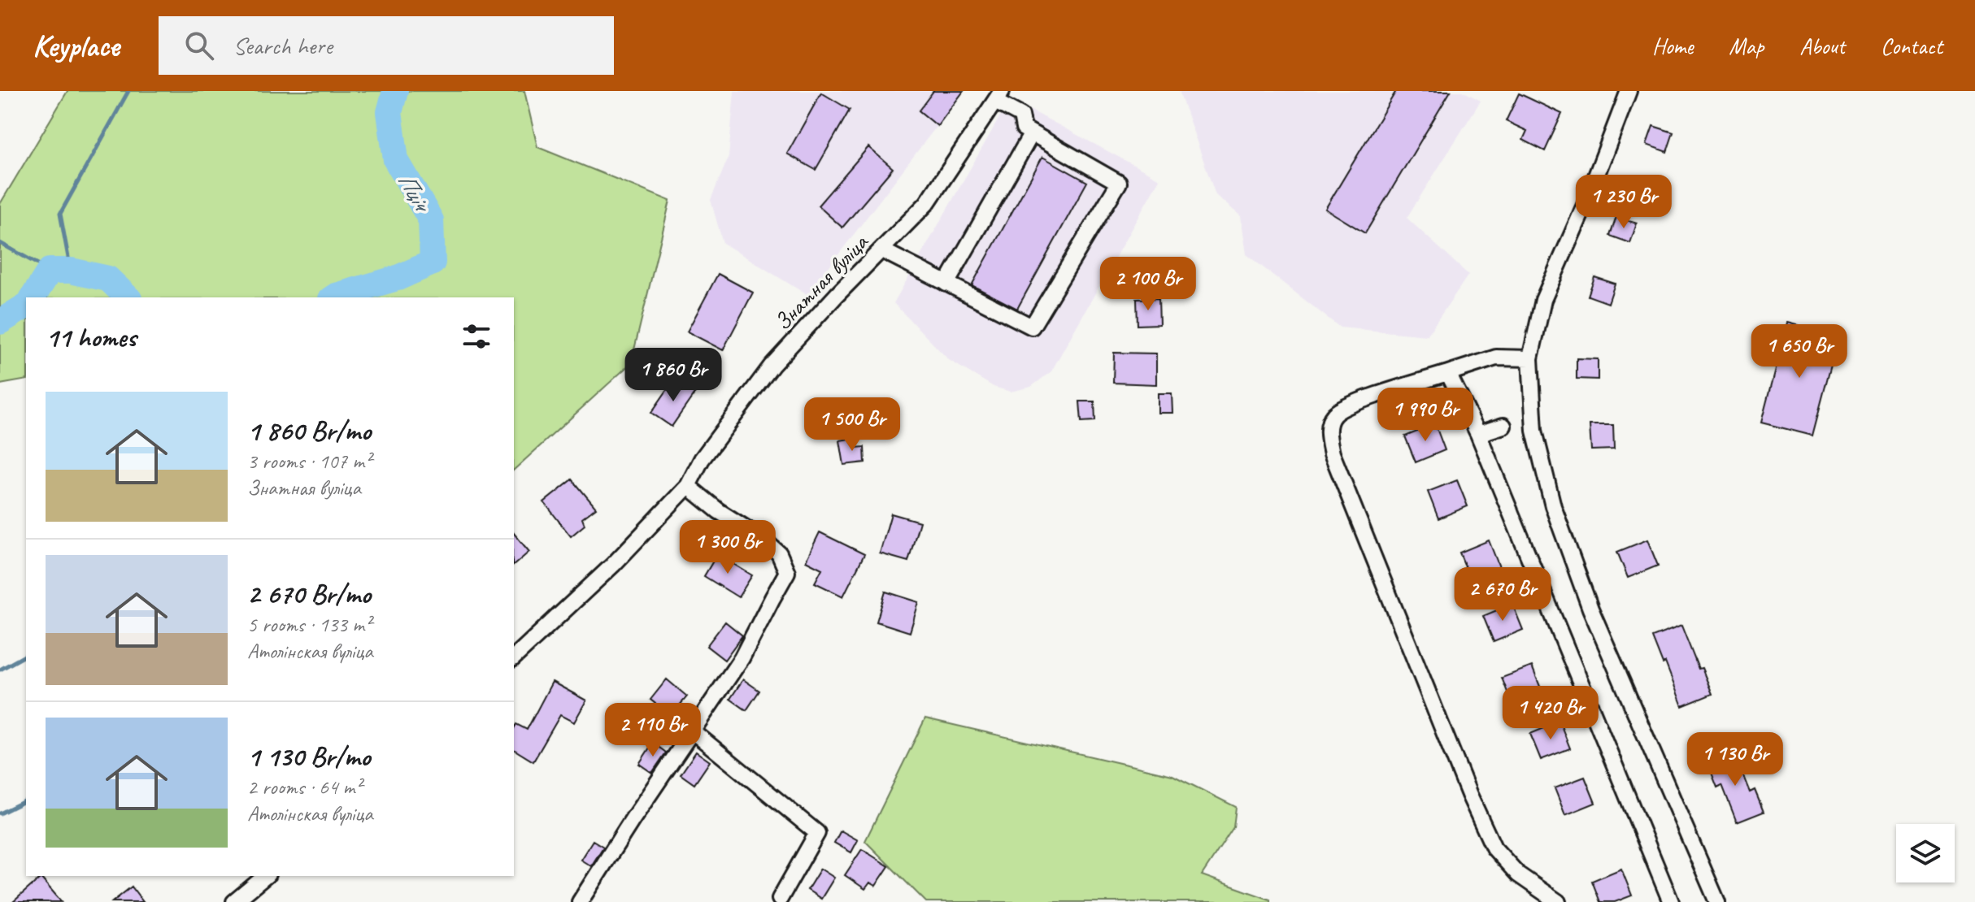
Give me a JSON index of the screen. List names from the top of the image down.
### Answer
{
  "streets": {
    "street": ["Знатная вуліца"]
  },
  "water": ["Пціч"],
  "page": {
    "header": "Keyplace",
    "search": "Search here",
    "nav": [
      "Home",
      "Map",
      "About",
      "Contact"
    ],
    "price": [
      "1 230 Br",
      "2 100 Br",
      "1 650 Br",
      "1 860 Br",
      "1 990 Br",
      "1 500 Br",
      "1 300 Br",
      "2 670 Br",
      "1 420 Br",
      "2 110 Br",
      "1 130 Br"
    ],
    "heading": "11 homes",
    "list": [
      {
        "name": "1 860 Br/mo",
        "note": "3 rooms · 107 m² · Знатная вуліца"
      },
      {
        "name": "2 670 Br/mo",
        "note": "5 rooms · 133 m² · Атолінская вуліца"
      },
      {
        "name": "1 130 Br/mo",
        "note": "2 rooms · 64 m² · Атолінская вуліца"
      }
    ]
  }
}
